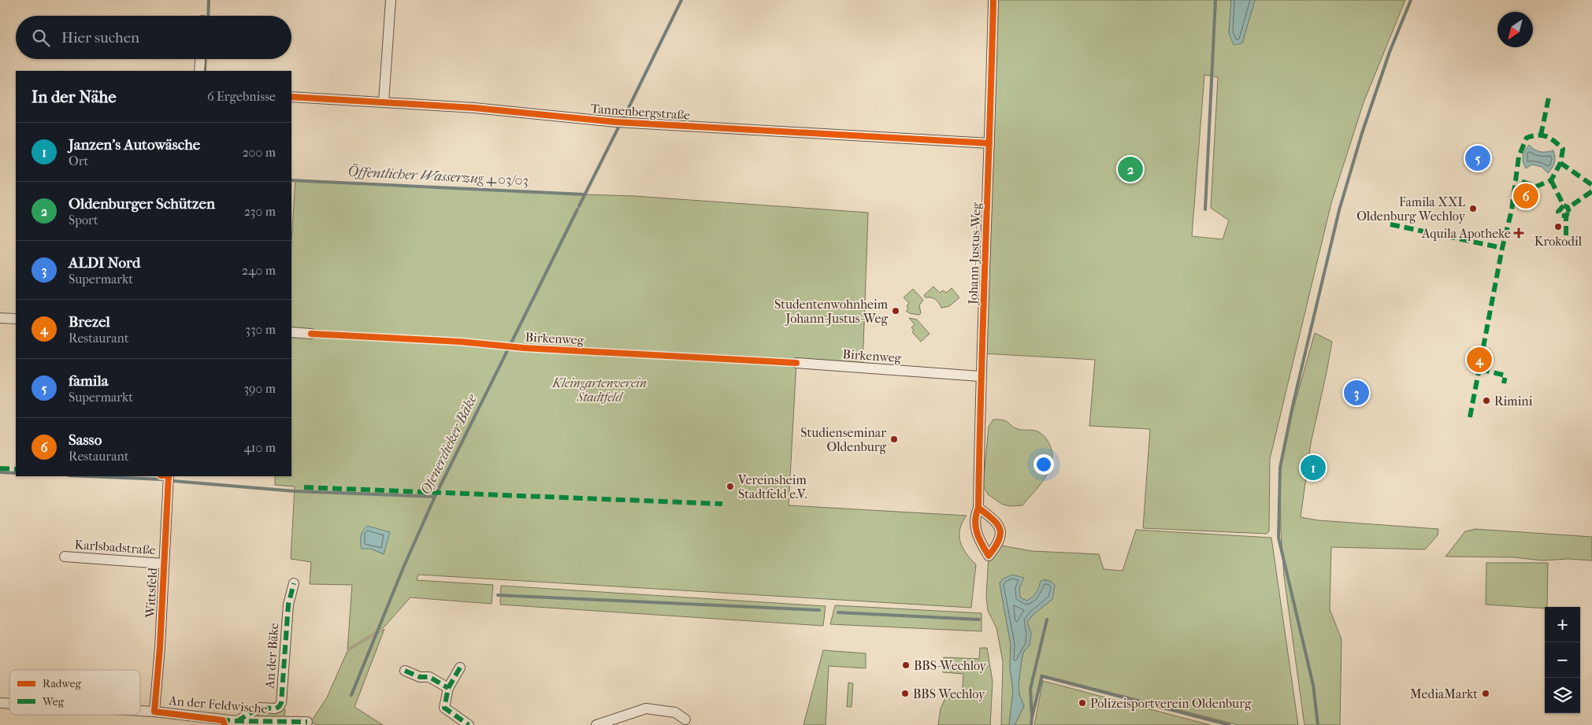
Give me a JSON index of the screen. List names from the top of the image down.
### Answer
{
  "streets": {
    "street": [
      "Tannenbergstraße",
      "Johann-Justus-Weg",
      "Birkenweg",
      "Karlsbadstraße",
      "Wittsfeld",
      "An der Bäke",
      "An der Feldwische"
    ]
  },
  "crossings": [
    ["Tannenbergstraße", "Johann-Justus-Weg"],
    ["Johann-Justus-Weg", "Birkenweg"],
    ["Karlsbadstraße", "Wittsfeld"],
    ["Wittsfeld", "An der Feldwische"],
    ["An der Bäke", "An der Feldwische"]
  ],
  "water": ["Öffentlicher Wasserzug 4.03/03", "Ofenerdieker Bäke"],
  "parks": ["Kleingartenverein Stadtfeld"],
  "places": {
    "other": [
      "Famila XXL Oldenburg Wechloy",
      "Krokodil",
      "Studentenwohnheim Johann-Justus-Weg",
      "Rimini",
      "Studienseminar Oldenburg",
      "Vereinsheim Stadtfeld e.V.",
      "BBS-Wechloy",
      "BBS Wechloy",
      "MediaMarkt",
      "Polizeisportverein Oldenburg"
    ],
    "health": ["Aquila Apotheke"]
  },
  "legend": ["Radweg", "Weg"],
  "north": "bottom left",
  "page": {
    "search": "Hier suchen",
    "heading": ["In der Nähe", "6 Ergebnisse"],
    "list": [
      {
        "mark": "1",
        "name": "Janzen’s Autowäsche",
        "note": "Ort",
        "value": "200 m"
      },
      {
        "mark": "2",
        "name": "Oldenburger Schützen",
        "note": "Sport",
        "value": "230 m"
      },
      {
        "mark": "3",
        "name": "ALDI Nord",
        "note": "Supermarkt",
        "value": "240 m"
      },
      {
        "mark": "4",
        "name": "Brezel",
        "note": "Restaurant",
        "value": "330 m"
      },
      {
        "mark": "5",
        "name": "famila",
        "note": "Supermarkt",
        "value": "390 m"
      },
      {
        "mark": "6",
        "name": "Sasso",
        "note": "Restaurant",
        "value": "410 m"
      }
    ],
    "pins": [
      "5",
      "2",
      "6",
      "4",
      "3",
      "1"
    ],
    "map_buttons": ["+", "−"]
  }
}
